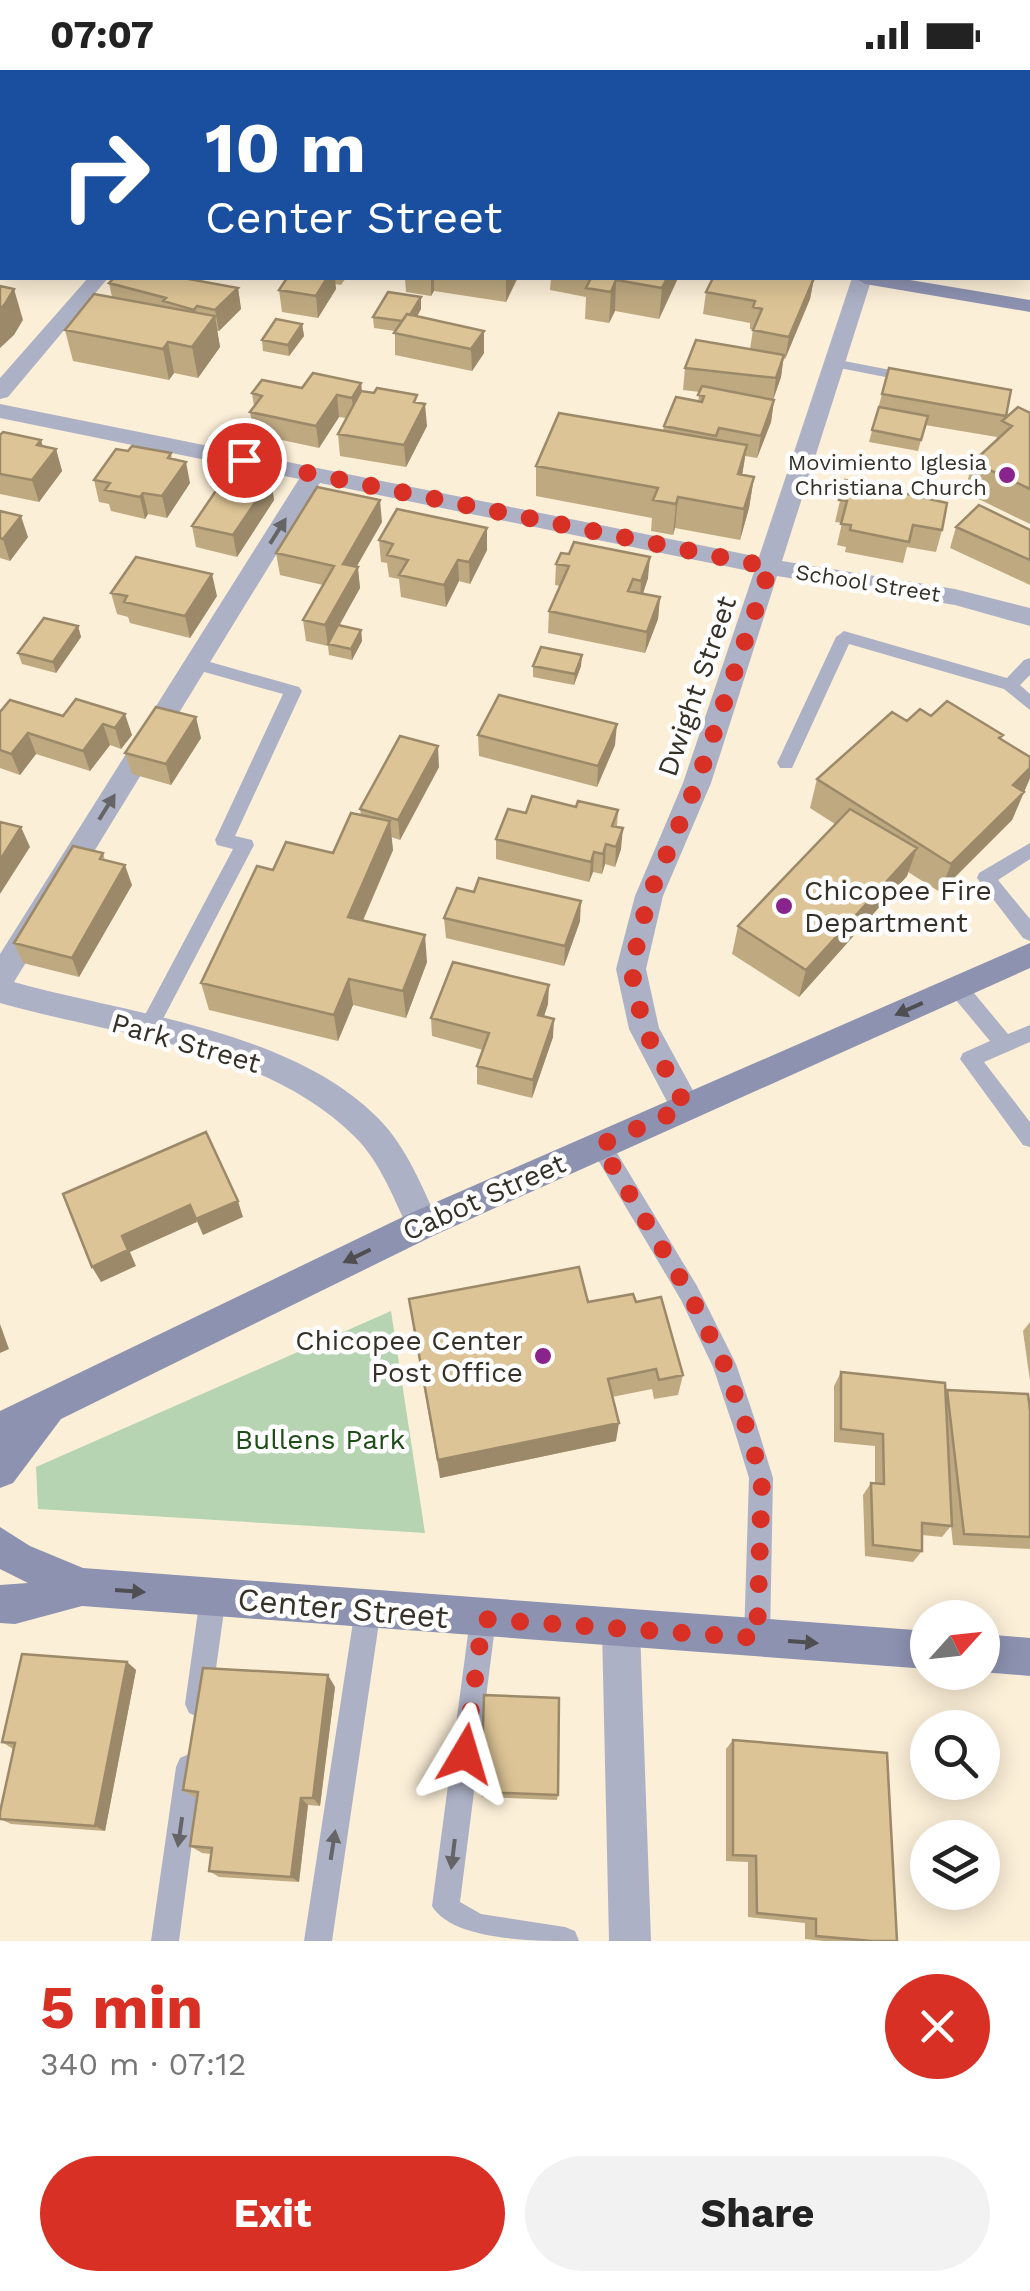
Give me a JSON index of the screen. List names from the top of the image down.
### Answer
{
  "streets": {
    "main road": ["Cabot Street", "Center Street"],
    "street": ["School Street", "Dwight Street", "Park Street"]
  },
  "crossings": [
    ["School Street", "Dwight Street"],
    ["Dwight Street", "Cabot Street"],
    ["Park Street", "Cabot Street"]
  ],
  "one_way": ["Cabot Street"],
  "parks": ["Bullens Park"],
  "places": ["Movimiento Iglesia Christiana Church", "Chicopee Fire Department", "Chicopee Center Post Office"],
  "north": "top right",
  "page": {
    "status": "07:07",
    "turn": ["10 m", "Center Street"],
    "heading": ["5 min", "340 m · 07:12"],
    "buttons": ["Exit", "Share"]
  }
}
